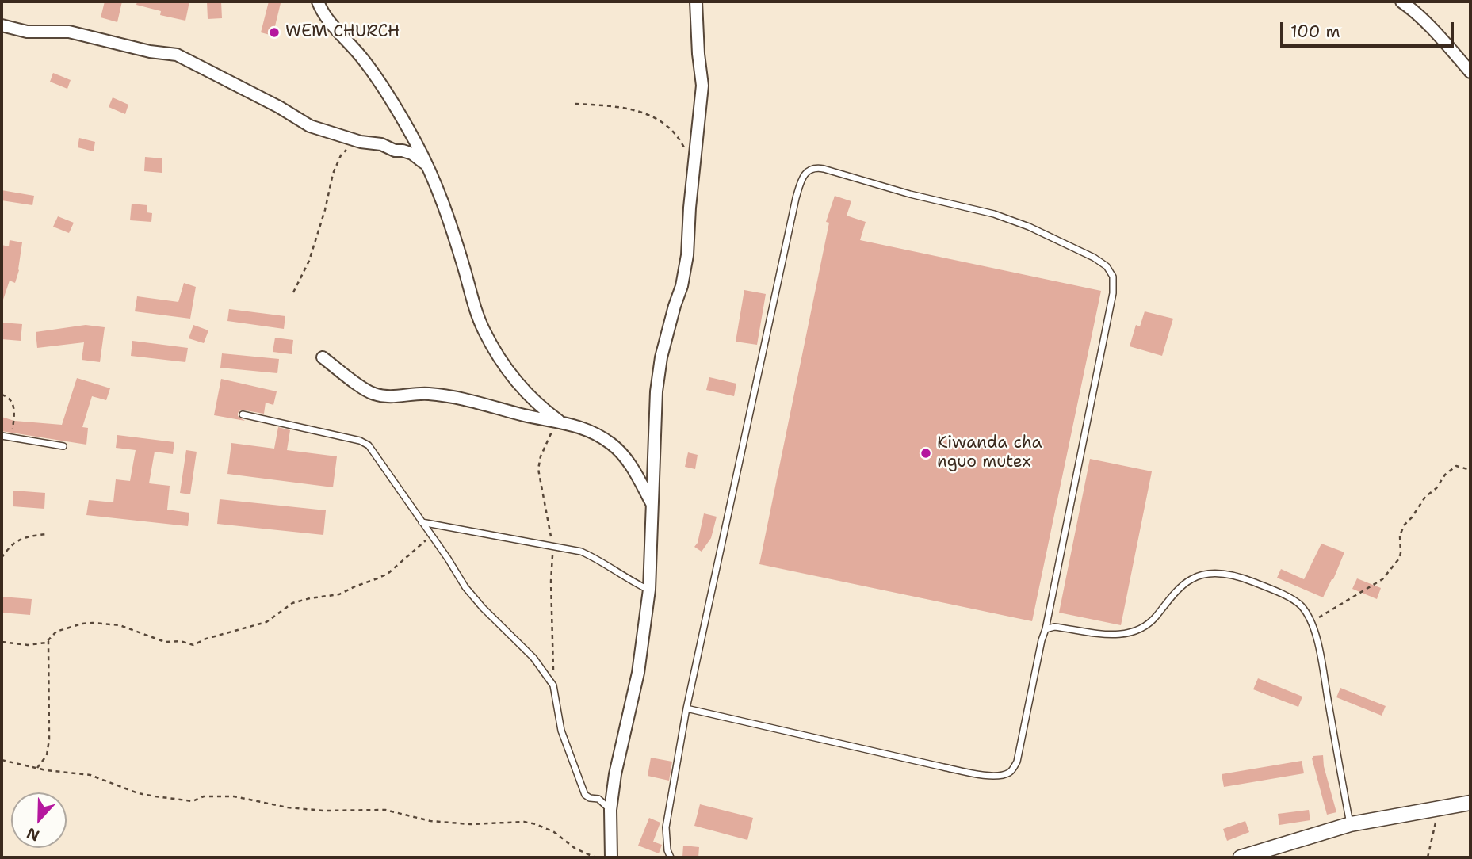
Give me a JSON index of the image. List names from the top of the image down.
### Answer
{
  "places": ["WEM CHURCH", "Kiwanda cha nguo mutex"],
  "scale_bar": "100 m",
  "north": "bottom"
}
